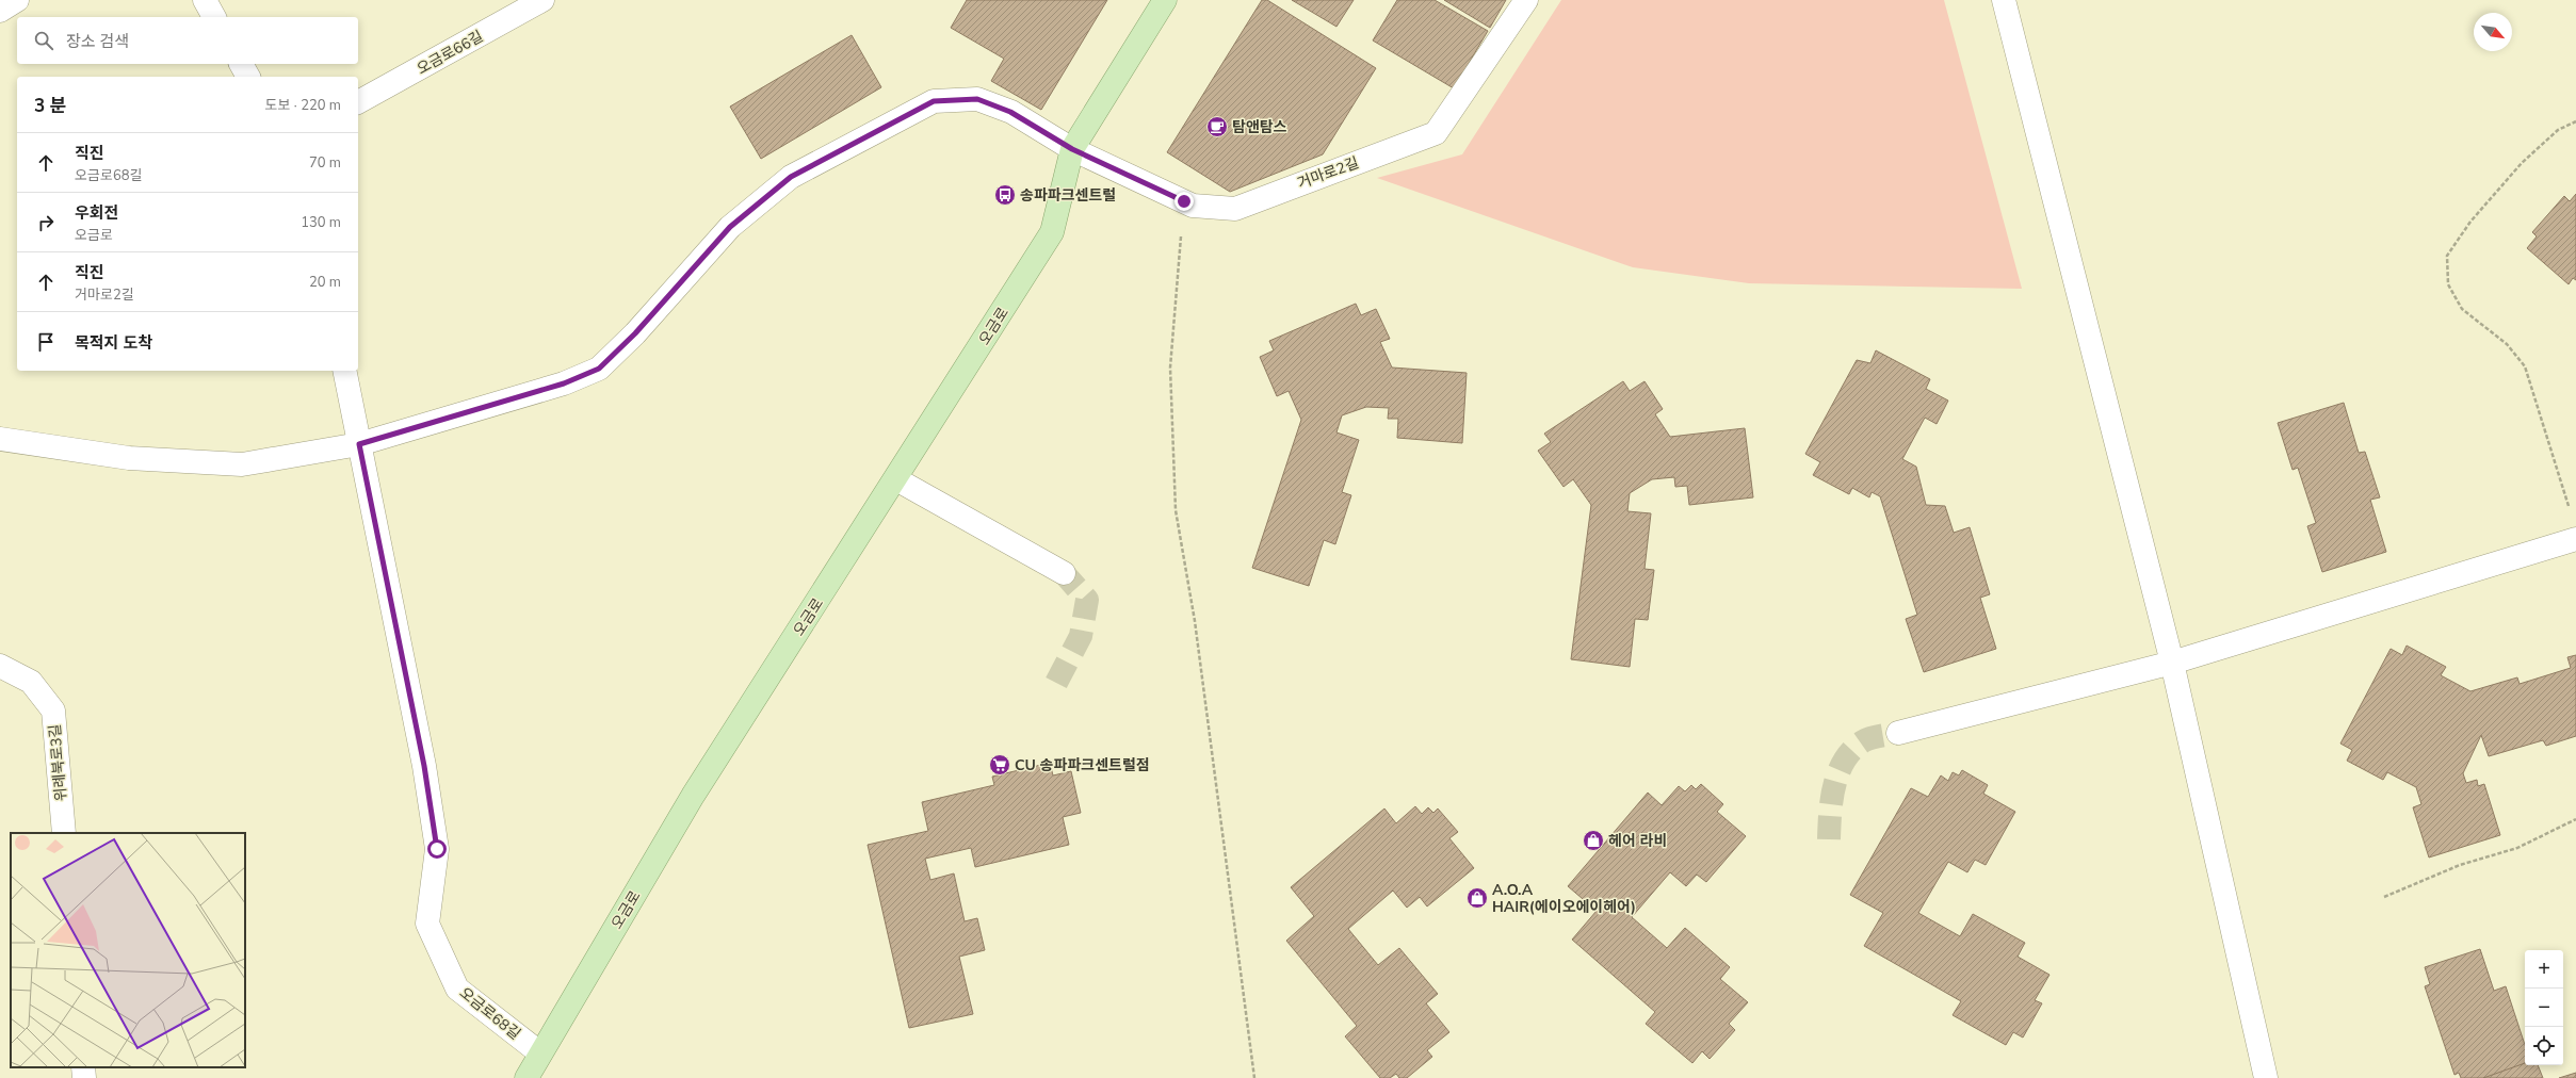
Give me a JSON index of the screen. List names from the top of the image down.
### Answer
{
  "streets": {
    "main road": ["오금로"],
    "street": [
      "오금로66길",
      "거마로2길",
      "위례북로3길",
      "오금로68길"
    ]
  },
  "crossings": [
    ["거마로2길", "오금로"],
    ["오금로", "오금로68길"]
  ],
  "places": {
    "cafe": ["탐앤탐스"],
    "bus stop": ["송파파크센트럴"],
    "supermarket": ["CU 송파파크센트럴점"],
    "shop": ["헤어 라비", "A.O.A HAIR(에이오에이헤어)"]
  },
  "north": "bottom right",
  "page": {
    "search": "장소 검색",
    "heading": ["3 분", "도보 · 220 m"],
    "list": [
      ["직진", "오금로68길", "70 m"],
      ["우회전", "오금로", "130 m"],
      ["직진", "거마로2길", "20 m"],
      "목적지 도착"
    ],
    "map_buttons": ["+", "−"]
  }
}
